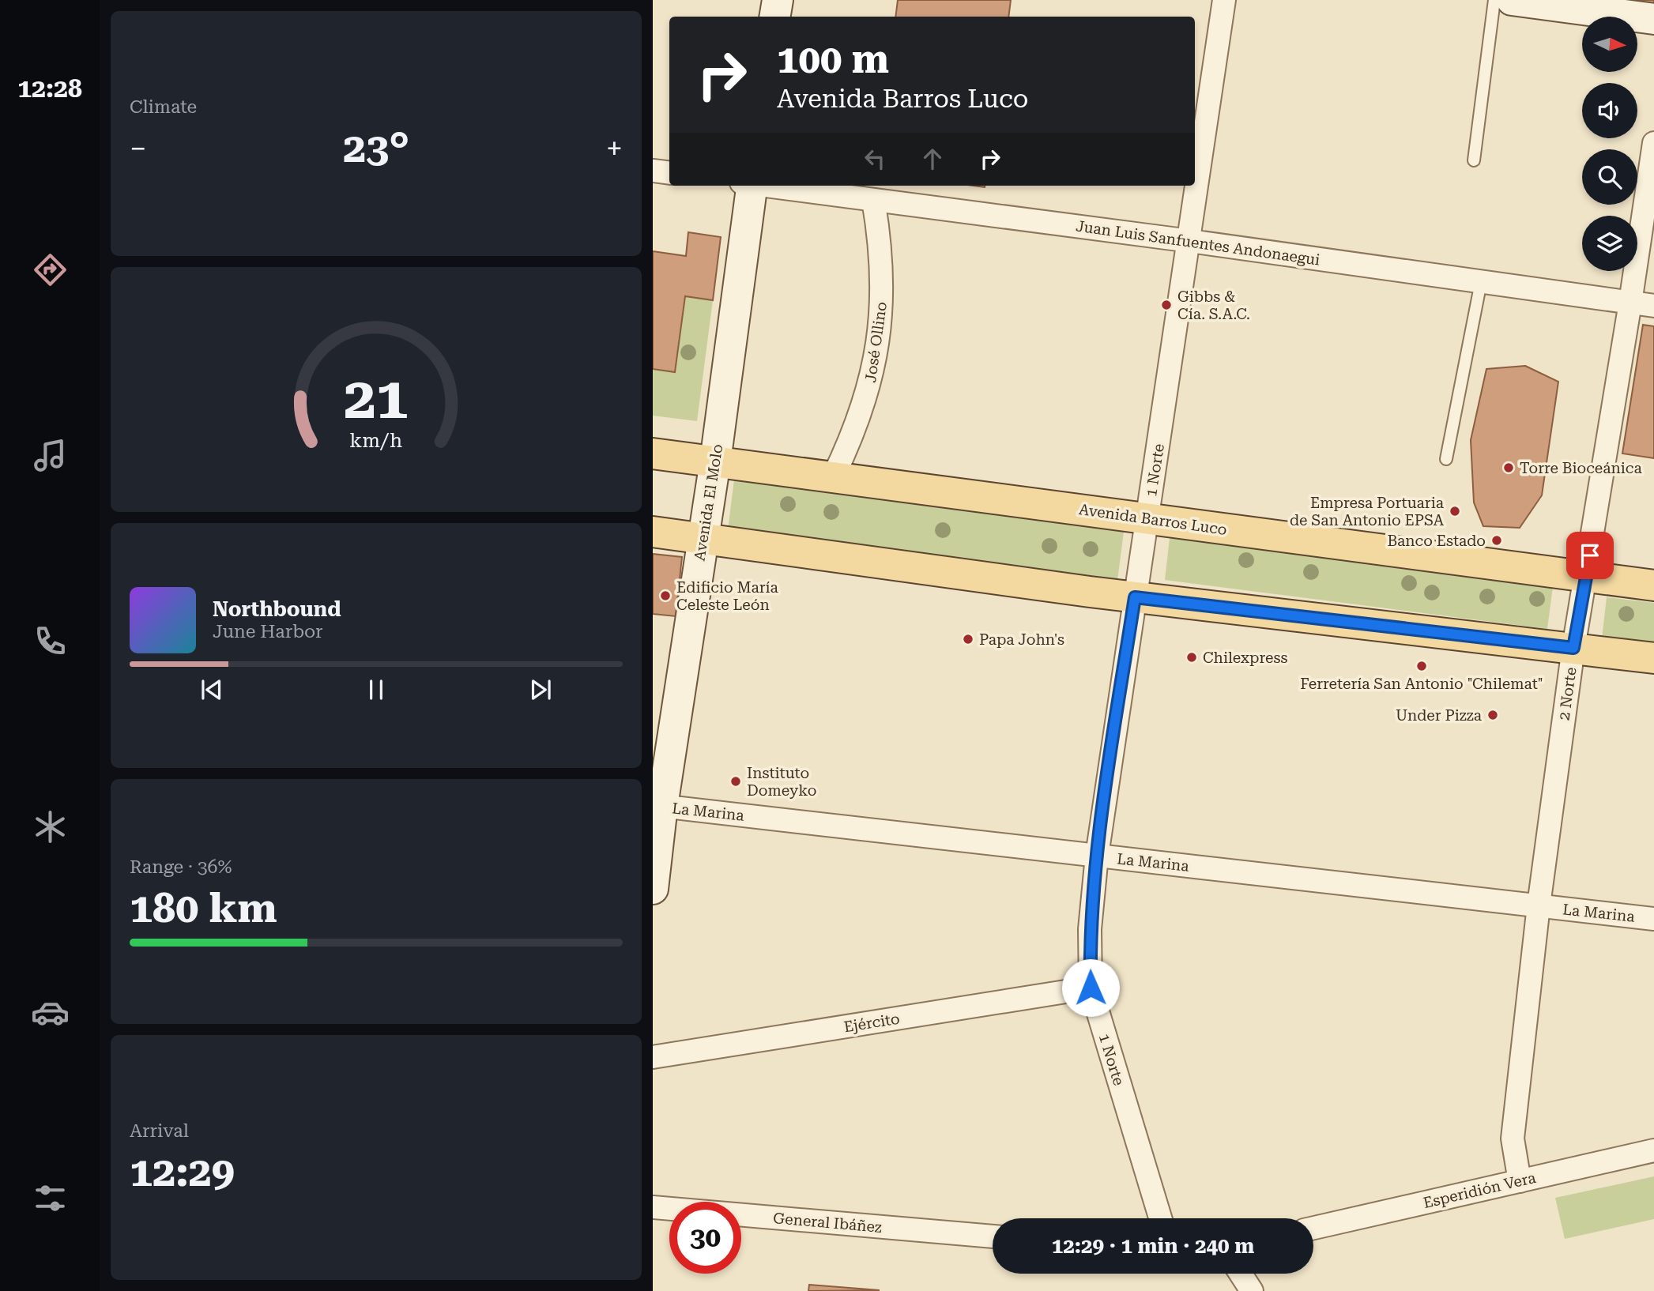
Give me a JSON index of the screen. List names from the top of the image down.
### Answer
{
  "streets": {
    "main road": ["Avenida Barros Luco"],
    "street": [
      "Juan Luis Sanfuentes Andonaegui",
      "José Ollino",
      "1 Norte",
      "Avenida El Molo",
      "2 Norte",
      "La Marina",
      "Ejército",
      "Esperidión Vera",
      "General Ibáñez"
    ]
  },
  "crossings": [
    ["Juan Luis Sanfuentes Andonaegui", "José Ollino"],
    ["Juan Luis Sanfuentes Andonaegui", "1 Norte"],
    ["Juan Luis Sanfuentes Andonaegui", "2 Norte"],
    ["José Ollino", "Avenida Barros Luco"],
    ["1 Norte", "Avenida Barros Luco"],
    ["1 Norte", "La Marina"],
    ["1 Norte", "Ejército"],
    ["Avenida El Molo", "Avenida Barros Luco"],
    ["Avenida El Molo", "La Marina"],
    ["Avenida Barros Luco", "2 Norte"],
    ["2 Norte", "La Marina"],
    ["2 Norte", "Esperidión Vera"]
  ],
  "places": [
    "Gibbs & Cía. S.A.C.",
    "Torre Bioceánica",
    "Empresa Portuaria de San Antonio EPSA",
    "Banco Estado",
    "Edificio María Celeste León",
    "Papa John's",
    "Chilexpress",
    "Ferretería San Antonio \"Chilemat\"",
    "Under Pizza",
    "Instituto Domeyko"
  ],
  "north": "right",
  "page": {
    "tabs": "12:28",
    "tile": [
      "Climate",
      ["Range · 36%", "180 km"],
      ["Arrival", "12:29"]
    ],
    "turn": ["100 m", "Avenida Barros Luco"],
    "heat": ["−", "23°", "+"],
    "song": ["Northbound", "June Harbor"],
    "limit": "30",
    "trip": "12:29 · 1 min · 240 m",
    "gauge": ["21", "km/h"]
  }
}
